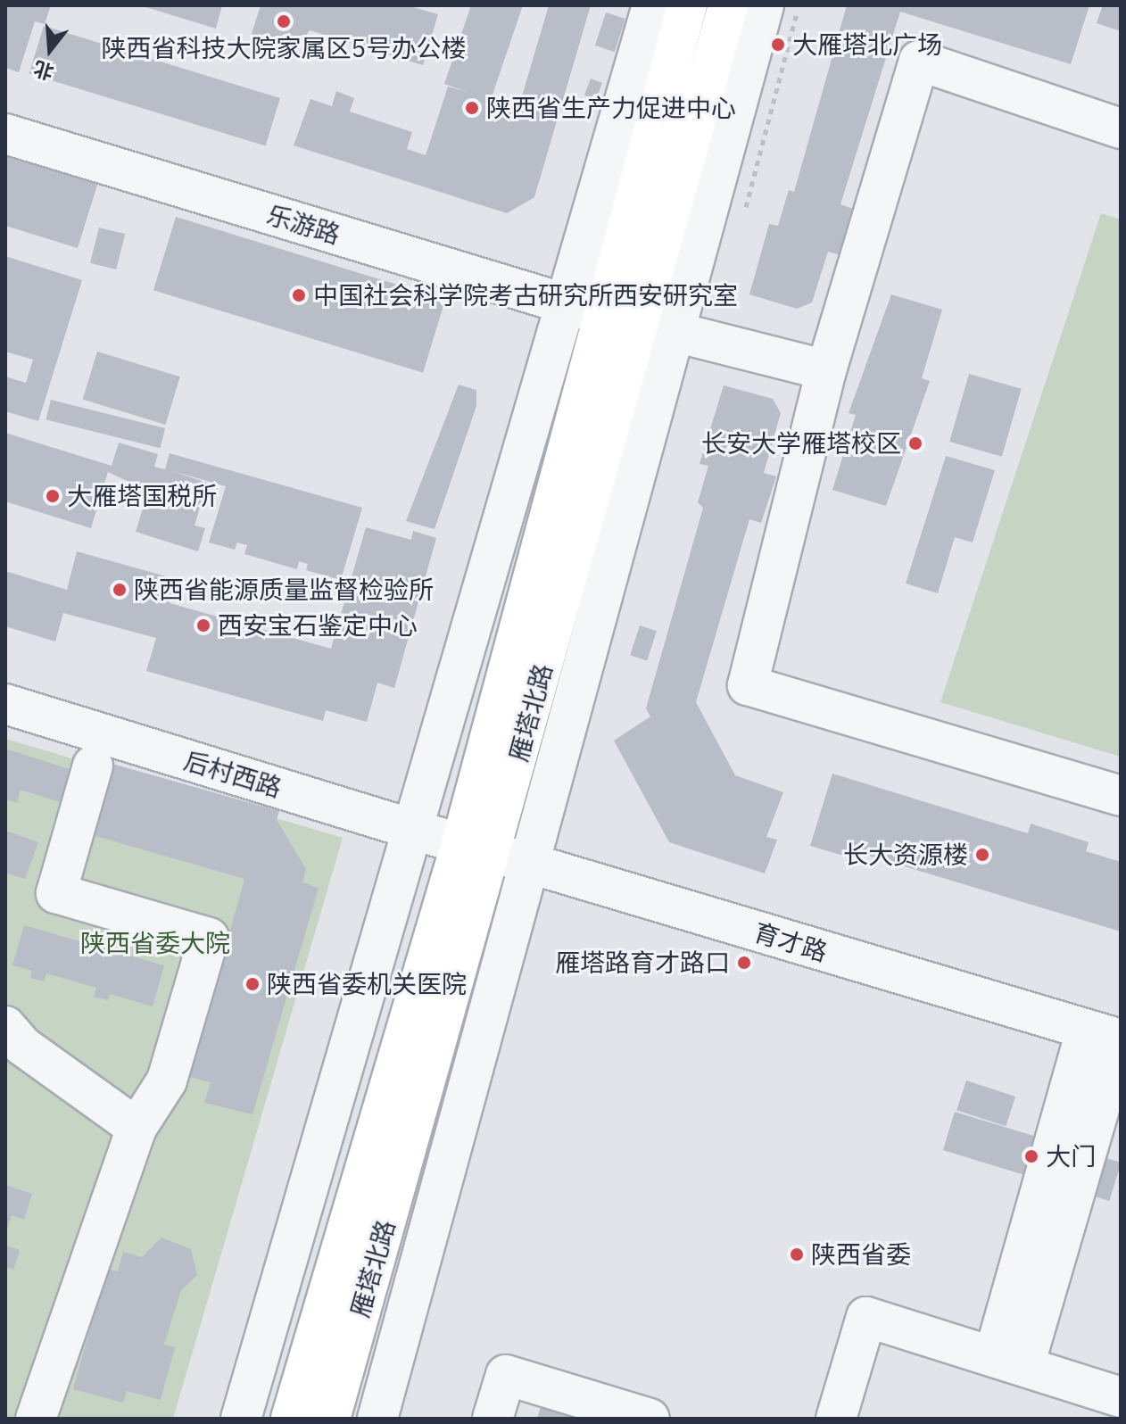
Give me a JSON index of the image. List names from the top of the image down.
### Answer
{
  "streets": {
    "main road": ["雁塔北路"],
    "street": ["乐游路", "后村西路", "育才路"]
  },
  "crossings": [
    ["乐游路", "雁塔北路"],
    ["雁塔北路", "后村西路"],
    ["雁塔北路", "育才路"],
    ["后村西路", "育才路"]
  ],
  "parks": ["陕西省委大院"],
  "places": [
    "陕西省科技大院家属区5号办公楼",
    "大雁塔北广场",
    "陕西省生产力促进中心",
    "中国社会科学院考古研究所西安研究室",
    "长安大学雁塔校区",
    "大雁塔国税所",
    "陕西省能源质量监督检验所",
    "西安宝石鉴定中心",
    "长大资源楼",
    "雁塔路育才路口",
    "陕西省委机关医院",
    "大门",
    "陕西省委"
  ],
  "north": "bottom"
}
